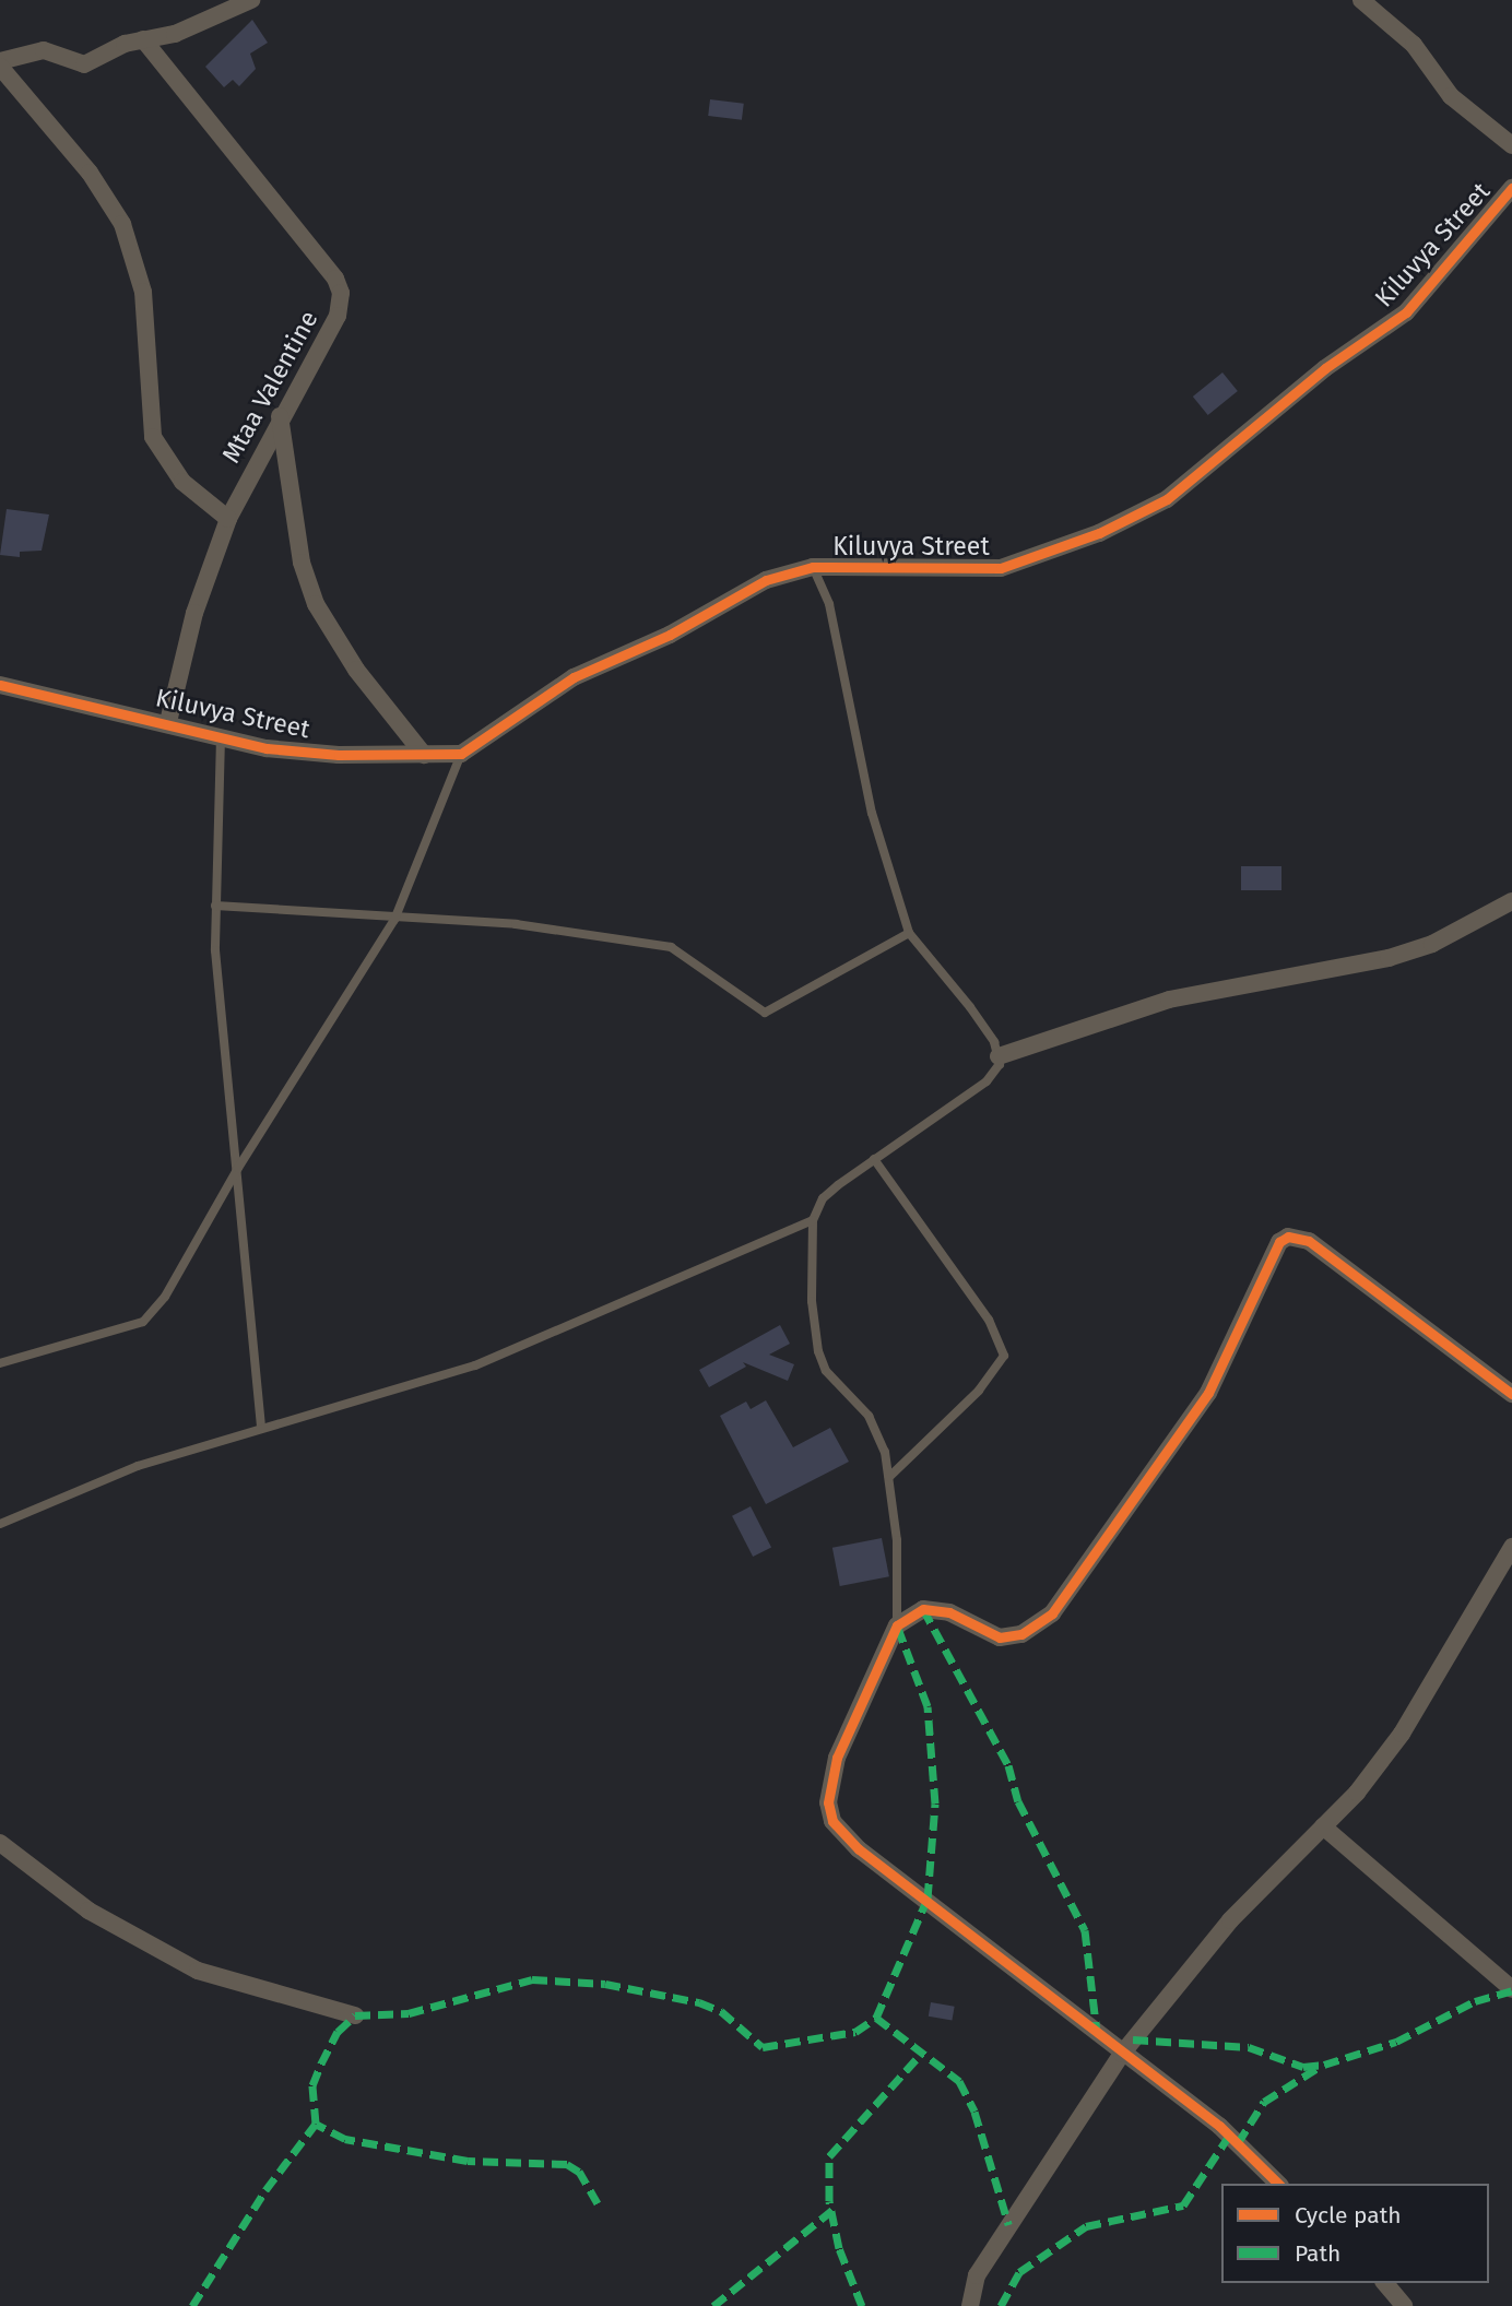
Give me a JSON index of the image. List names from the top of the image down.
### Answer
{
  "streets": {
    "street": ["Kiluvya Street", "Mtaa Valentine"]
  },
  "crossings": [
    ["Kiluvya Street", "Mtaa Valentine"]
  ],
  "legend": ["Cycle path", "Path"]
}
